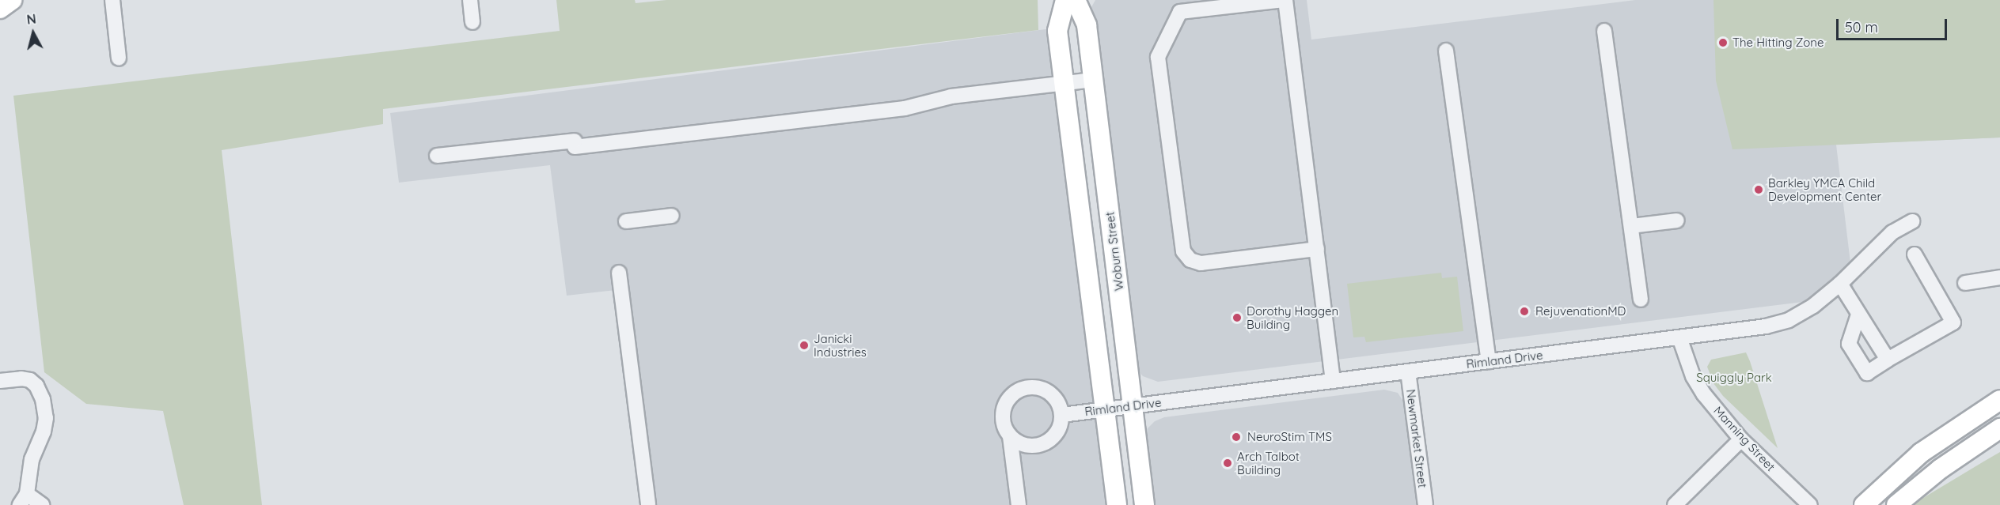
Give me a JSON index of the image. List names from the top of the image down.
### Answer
{
  "streets": {
    "main road": ["Woburn Street"],
    "street": ["Rimland Drive", "Newmarket Street", "Manning Street"]
  },
  "crossings": [
    ["Woburn Street", "Rimland Drive"],
    ["Rimland Drive", "Newmarket Street"],
    ["Rimland Drive", "Manning Street"]
  ],
  "parks": ["Squiggly Park"],
  "places": [
    "The Hitting Zone",
    "Barkley YMCA Child Development Center",
    "RejuvenationMD",
    "Dorothy Haggen Building",
    "Janicki Industries",
    "NeuroStim TMS",
    "Arch Talbot Building"
  ],
  "scale_bar": "50 m",
  "north": "top"
}
